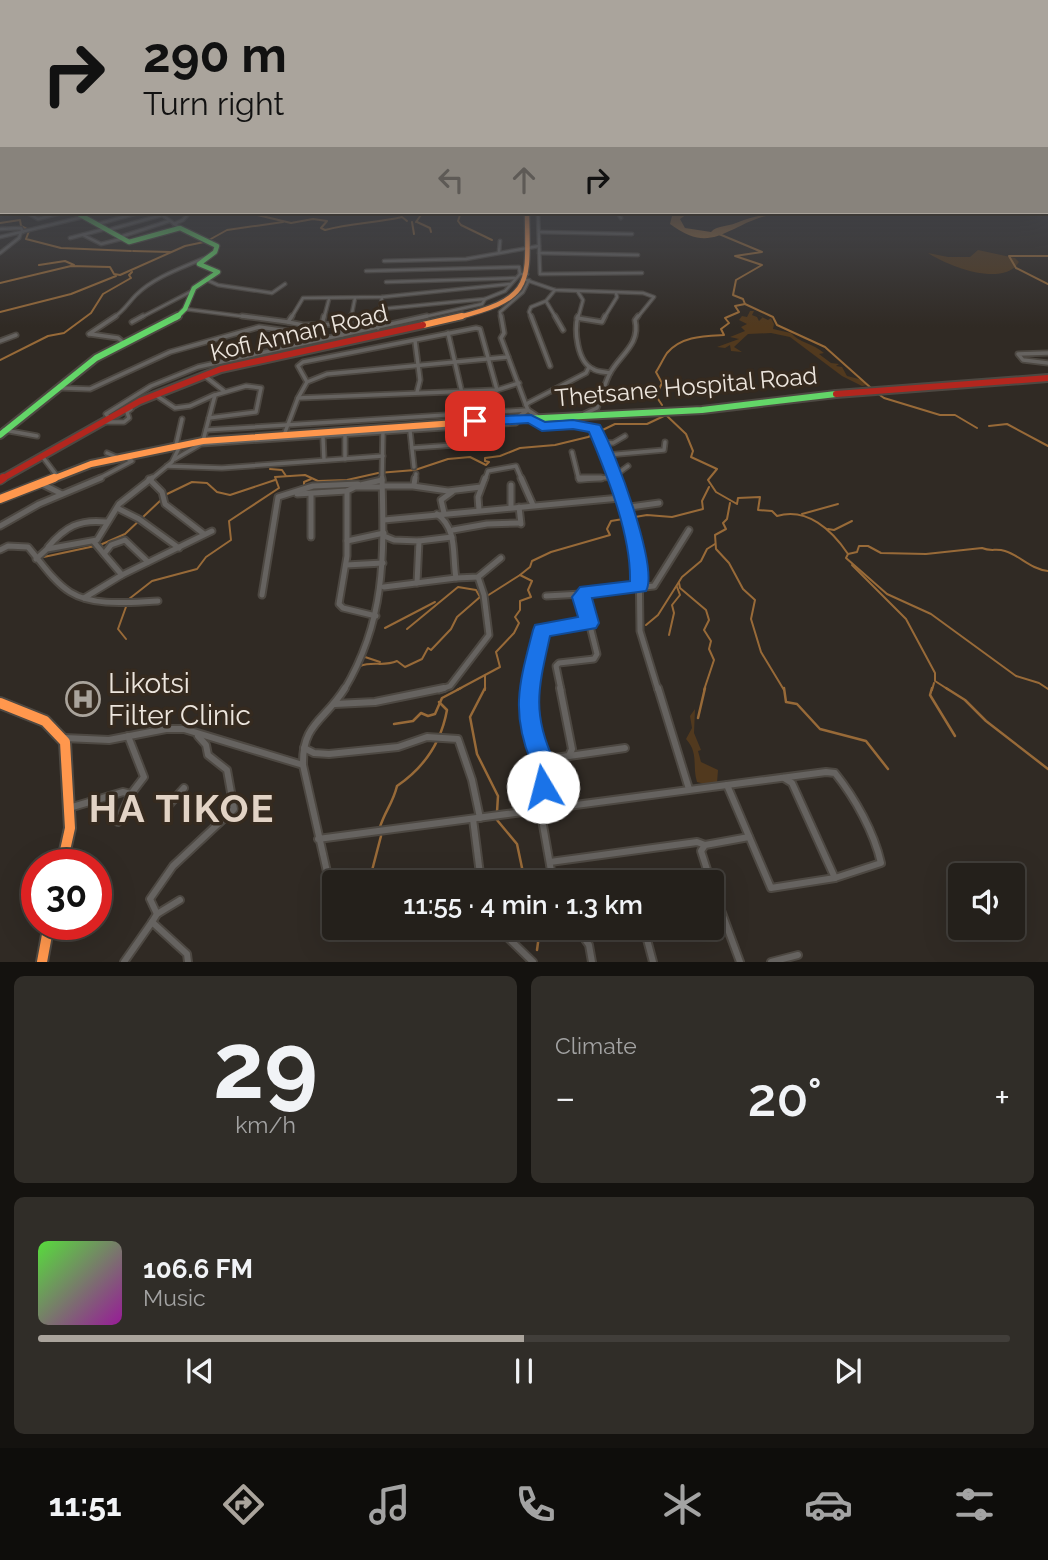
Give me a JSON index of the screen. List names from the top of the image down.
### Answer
{
  "streets": {
    "main road": ["Kofi Annan Road", "Thetsane Hospital Road"]
  },
  "districts": ["HA TIKOE"],
  "places": {
    "hospital": ["Likotsi Filter Clinic"]
  },
  "page": {
    "turn": ["290 m", "Turn right"],
    "limit": "30",
    "trip": "11:55 · 4 min · 1.3 km",
    "tile": [
      ["29", "km/h"],
      "Climate"
    ],
    "heat": ["−", "20°", "+"],
    "song": ["106.6 FM", "Music"],
    "tabs": "11:51"
  }
}
